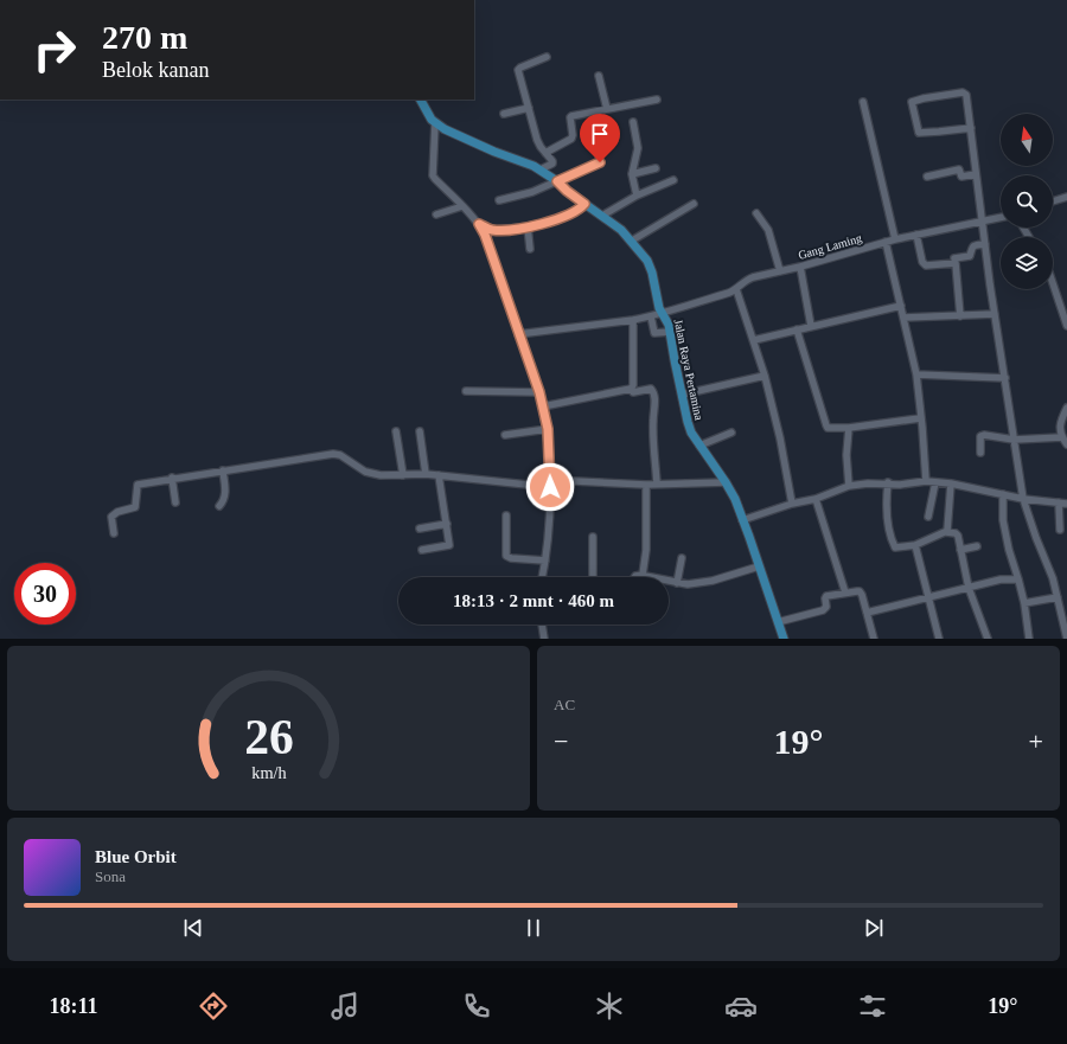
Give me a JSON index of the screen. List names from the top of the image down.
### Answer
{
  "streets": {
    "main road": ["Jalan Raya Pertamina"],
    "street": ["Gang Laming"]
  },
  "crossings": [
    ["Gang Laming", "Jalan Raya Pertamina"]
  ],
  "north": "top",
  "page": {
    "turn": ["270 m", "Belok kanan"],
    "limit": "30",
    "trip": "18:13 · 2 mnt · 460 m",
    "tile": "AC",
    "heat": ["−", "19°", "+"],
    "song": ["Blue Orbit", "Sona"],
    "tabs": ["18:11", "19°"],
    "gauge": ["26", "km/h"]
  }
}
